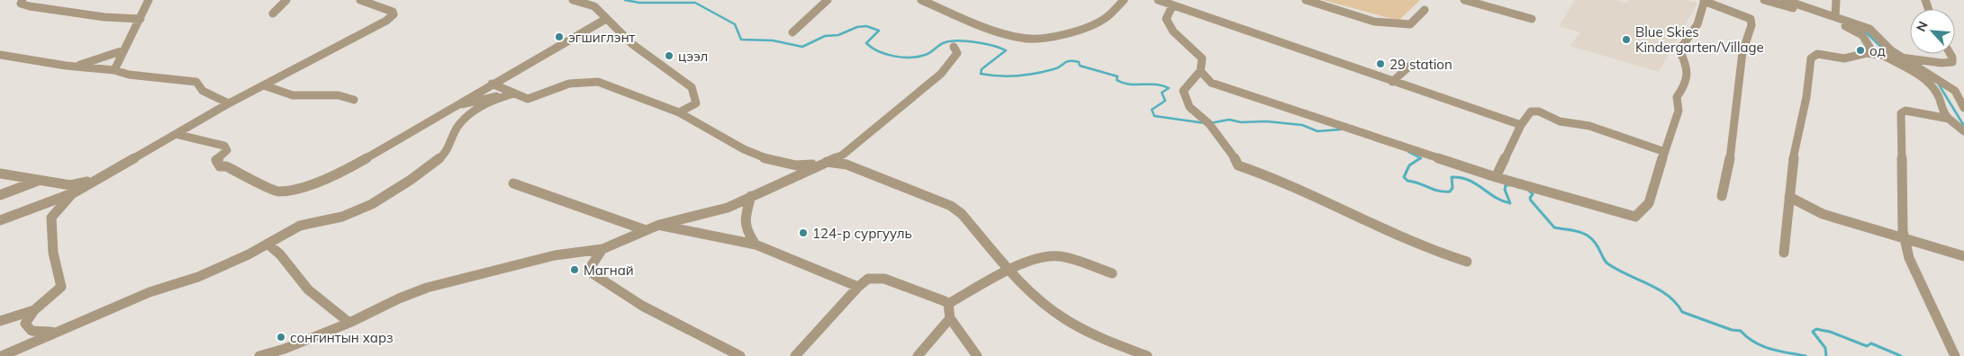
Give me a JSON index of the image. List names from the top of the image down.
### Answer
{
  "places": [
    "эгшиглэнт",
    "Blue Skies Kindergarten/Village",
    "од",
    "цээл",
    "29 station",
    "124-р сургууль",
    "Магнай",
    "сонгинтын харз"
  ],
  "north": "top left"
}
